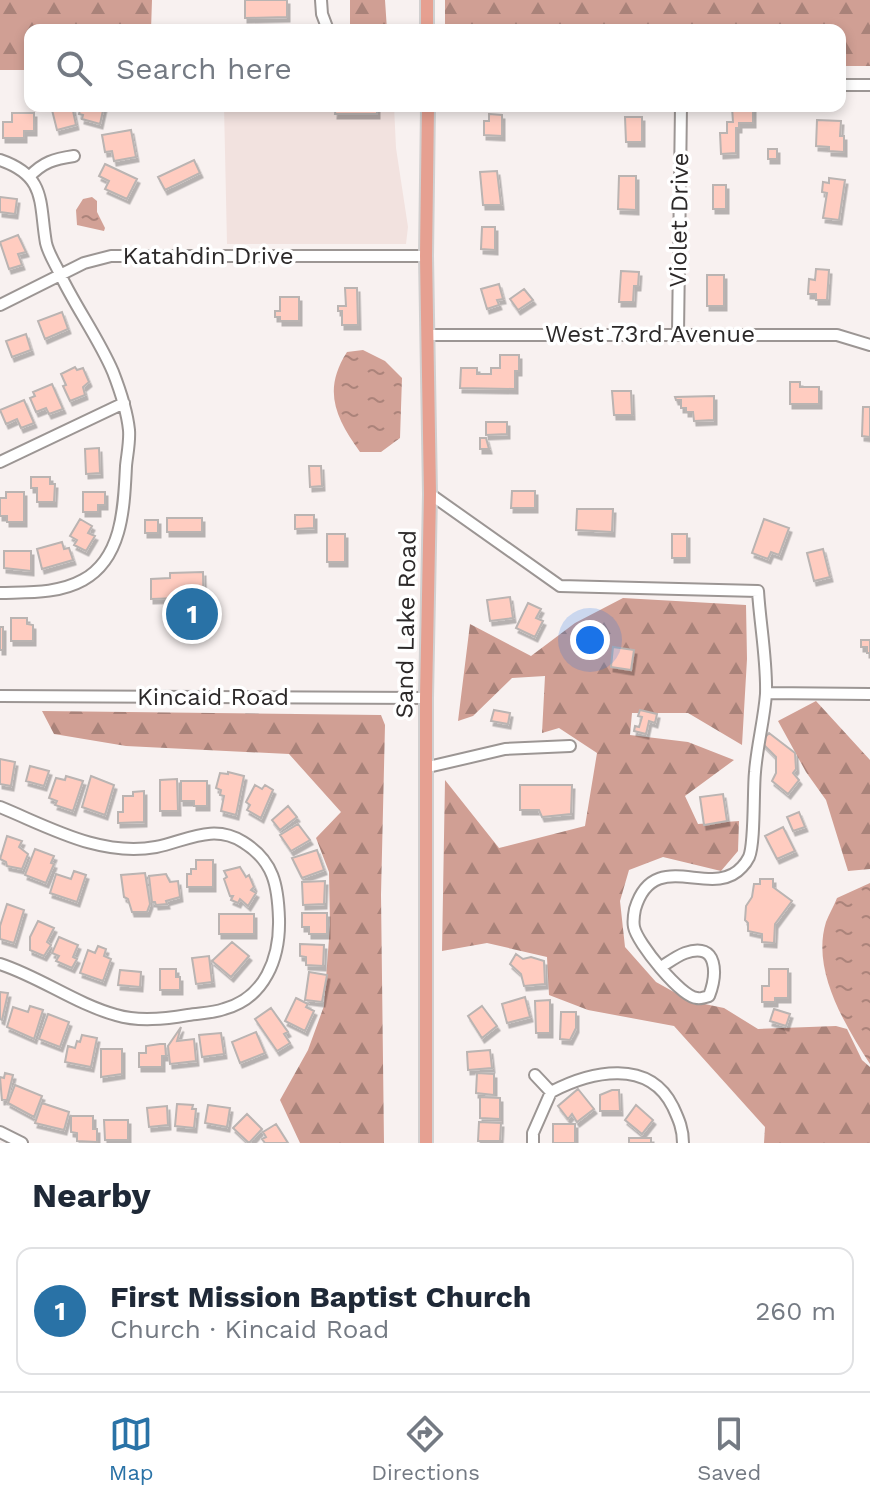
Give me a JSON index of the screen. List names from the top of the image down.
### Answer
{
  "streets": {
    "main road": ["Sand Lake Road"],
    "street": [
      "Violet Drive",
      "Katahdin Drive",
      "West 73rd Avenue",
      "Kincaid Road"
    ]
  },
  "crossings": [
    ["Violet Drive", "West 73rd Avenue"],
    ["Katahdin Drive", "Sand Lake Road"],
    ["West 73rd Avenue", "Sand Lake Road"],
    ["Sand Lake Road", "Kincaid Road"]
  ],
  "page": {
    "search": "Search here",
    "pins": "1",
    "heading": "Nearby",
    "list": [
      {
        "mark": "1",
        "name": "First Mission Baptist Church",
        "note": "Church · Kincaid Road",
        "value": "260 m"
      }
    ],
    "nav": ["Map", "Directions", "Saved"]
  }
}
